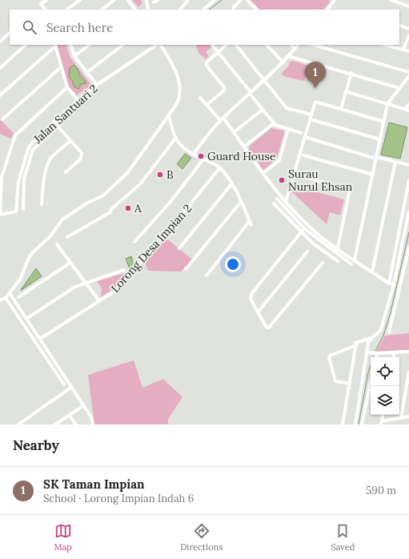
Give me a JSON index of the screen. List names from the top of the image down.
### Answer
{
  "streets": {
    "street": ["Jalan Santuari 2", "Lorong Desa Impian 2"]
  },
  "places": [
    "Guard House",
    "B",
    "Surau Nurul Ehsan",
    "A"
  ],
  "page": {
    "search": "Search here",
    "pins": "1",
    "heading": "Nearby",
    "list": [
      {
        "mark": "1",
        "name": "SK Taman Impian",
        "note": "School · Lorong Impian Indah 6",
        "value": "590 m"
      }
    ],
    "nav": ["Map", "Directions", "Saved"]
  }
}
